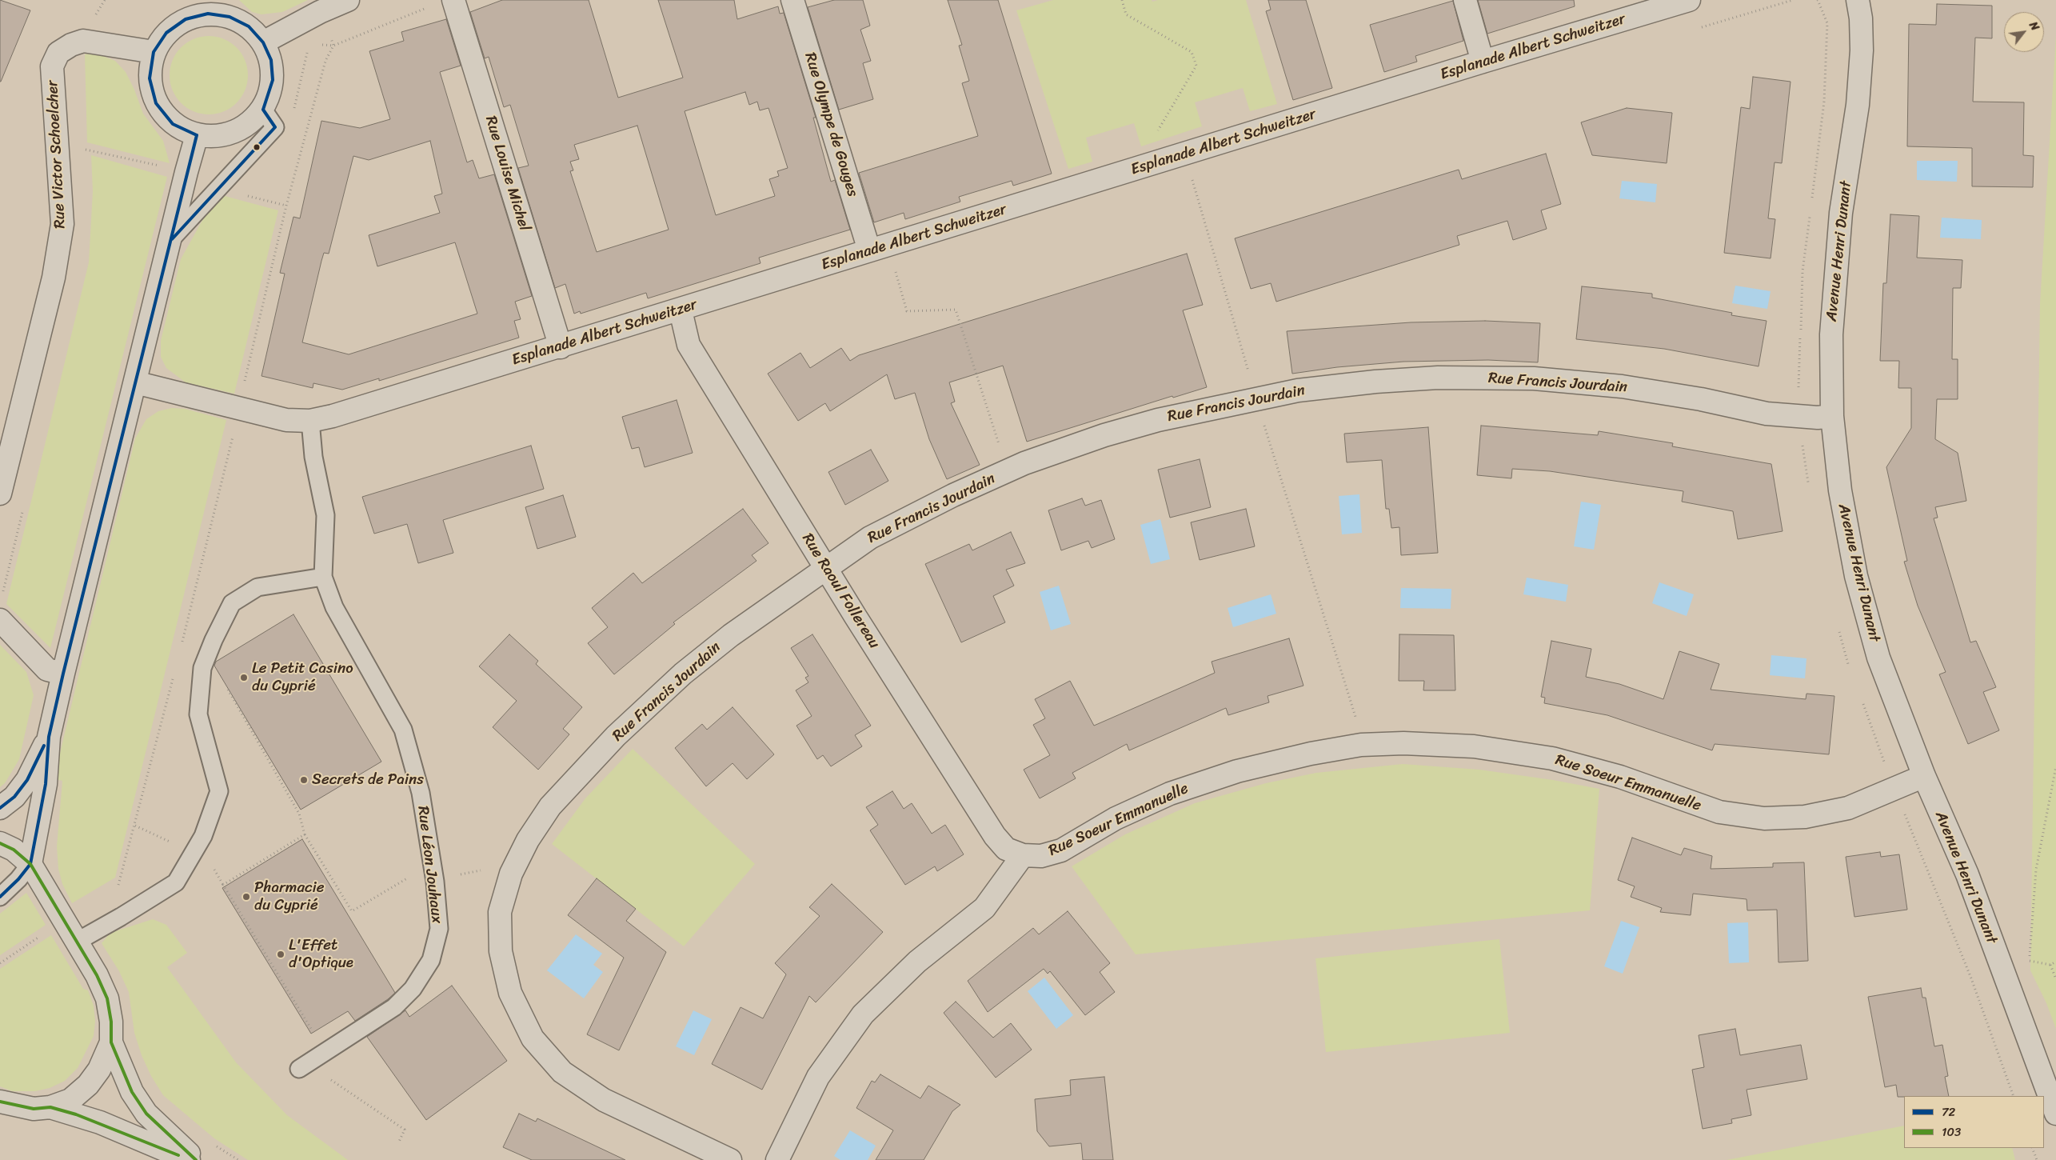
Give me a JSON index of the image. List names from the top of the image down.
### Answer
{
  "streets": {
    "street": [
      "Esplanade Albert Schweitzer",
      "Rue Olympe de Gouges",
      "Rue Victor Schoelcher",
      "Rue Louise Michel",
      "Avenue Henri Dunant",
      "Rue Francis Jourdain",
      "Rue Raoul Follereau",
      "Rue Soeur Emmanuelle"
    ],
    "lane": ["Rue Léon Jouhaux"]
  },
  "crossings": [
    ["Esplanade Albert Schweitzer", "Rue Olympe de Gouges"],
    ["Esplanade Albert Schweitzer", "Rue Louise Michel"],
    ["Esplanade Albert Schweitzer", "Rue Raoul Follereau"],
    ["Esplanade Albert Schweitzer", "Rue Léon Jouhaux"],
    ["Avenue Henri Dunant", "Rue Francis Jourdain"],
    ["Avenue Henri Dunant", "Rue Soeur Emmanuelle"],
    ["Rue Francis Jourdain", "Rue Raoul Follereau"],
    ["Rue Raoul Follereau", "Rue Soeur Emmanuelle"]
  ],
  "places": [
    "Le Petit Casino du Cyprié",
    "Secrets de Pains",
    "Pharmacie du Cyprié",
    "L'Effet d'Optique"
  ],
  "lines": ["transit line 72", "transit line 103"],
  "legend": ["72", "103"],
  "north": "top right"
}
